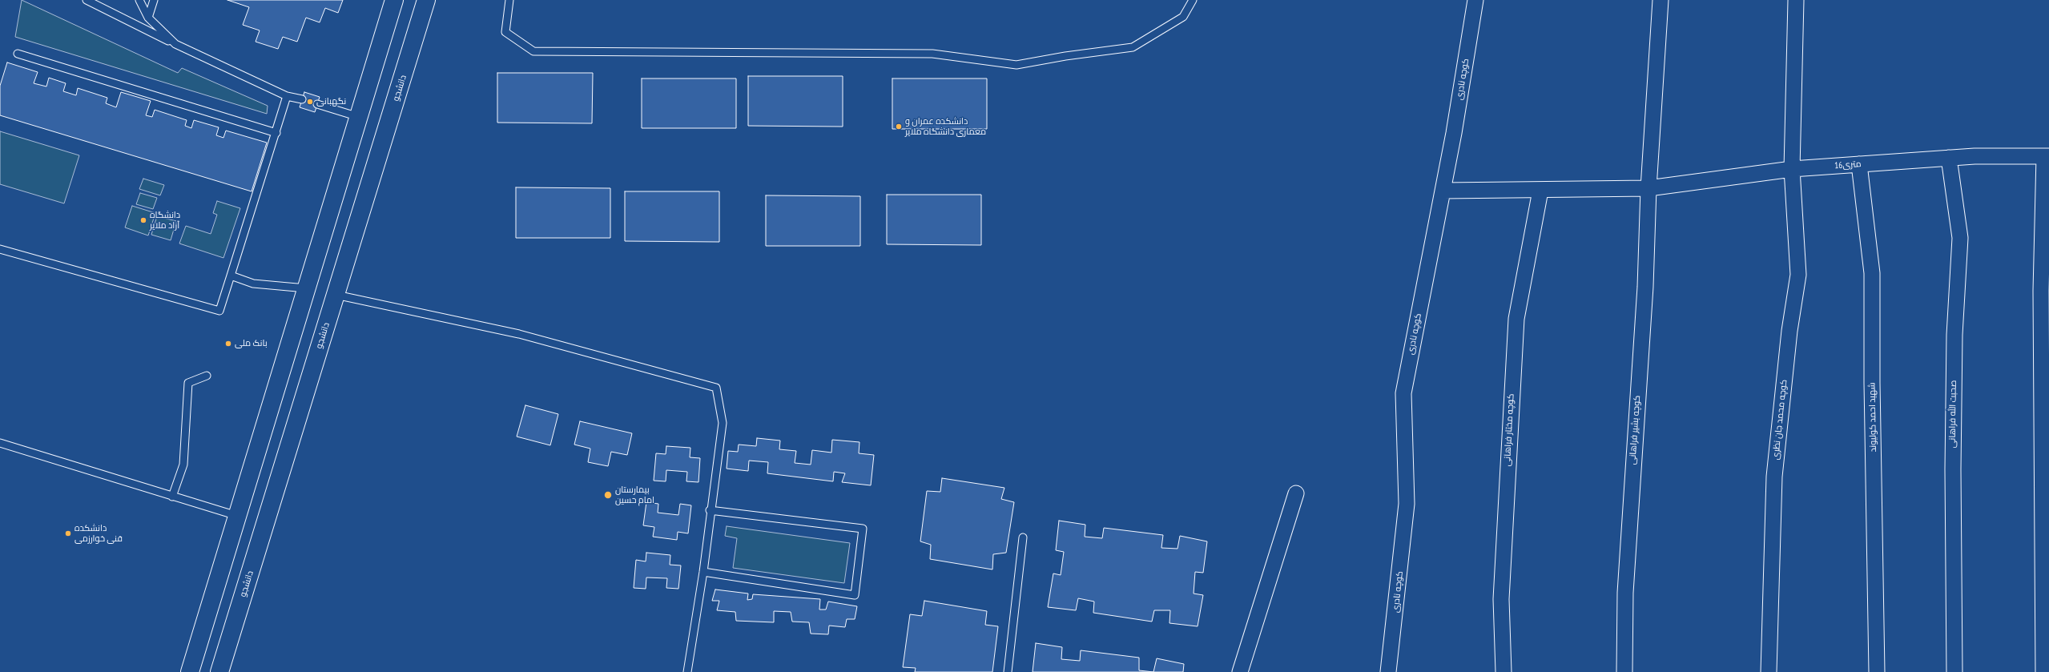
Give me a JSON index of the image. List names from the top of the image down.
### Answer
{
  "streets": {
    "main road": ["دانشجو"],
    "street": [
      "کوچه نادری",
      "16متری",
      "صحبت الله فراهانی",
      "شهید احمد کولیوند",
      "کوچه محمد جان نظری",
      "کوچه مختار فراهانی",
      "کوچه بشیر فراهانی"
    ]
  },
  "crossings": [
    ["کوچه نادری", "16متری"],
    ["16متری", "صحبت الله فراهانی"],
    ["16متری", "شهید احمد کولیوند"],
    ["16متری", "کوچه محمد جان نظری"],
    ["16متری", "کوچه مختار فراهانی"],
    ["16متری", "کوچه بشیر فراهانی"]
  ],
  "places": [
    "نگهبانی",
    "دانشکده عمران و معماری دانشگاه ملایر",
    "دانشگاه آزاد ملایر",
    "بانک ملی",
    "بیمارستان امام حسین",
    "دانشکده فنی خوارزمی"
  ]
}
